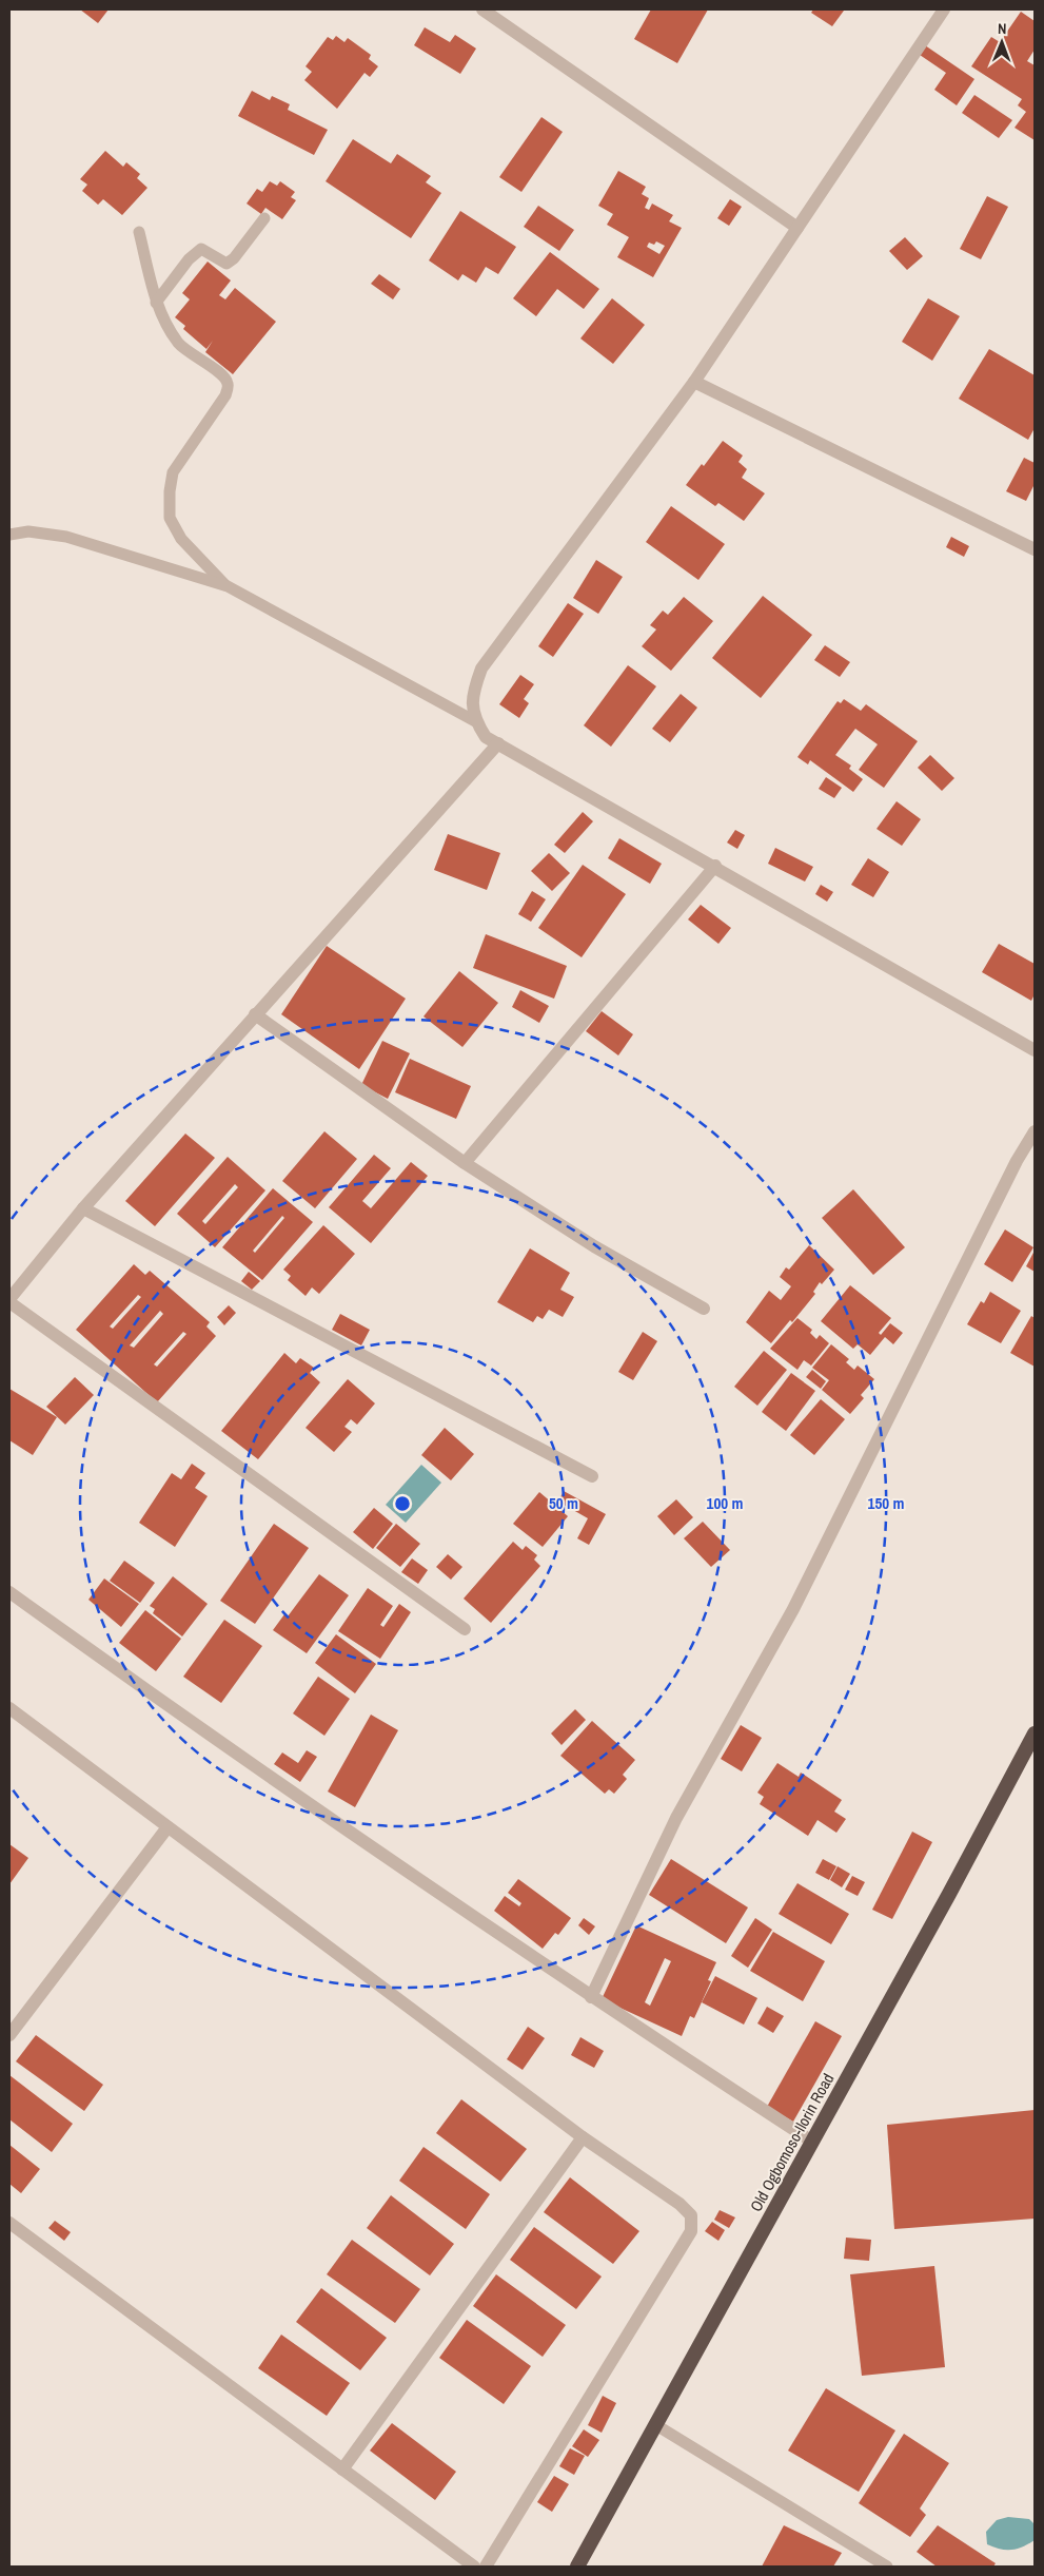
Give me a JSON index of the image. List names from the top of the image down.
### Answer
{
  "streets": {
    "highway": ["Old Ogbomoso-Ilorin Road"]
  },
  "north": "top",
  "rings": ["50 m", "100 m", "150 m"]
}
